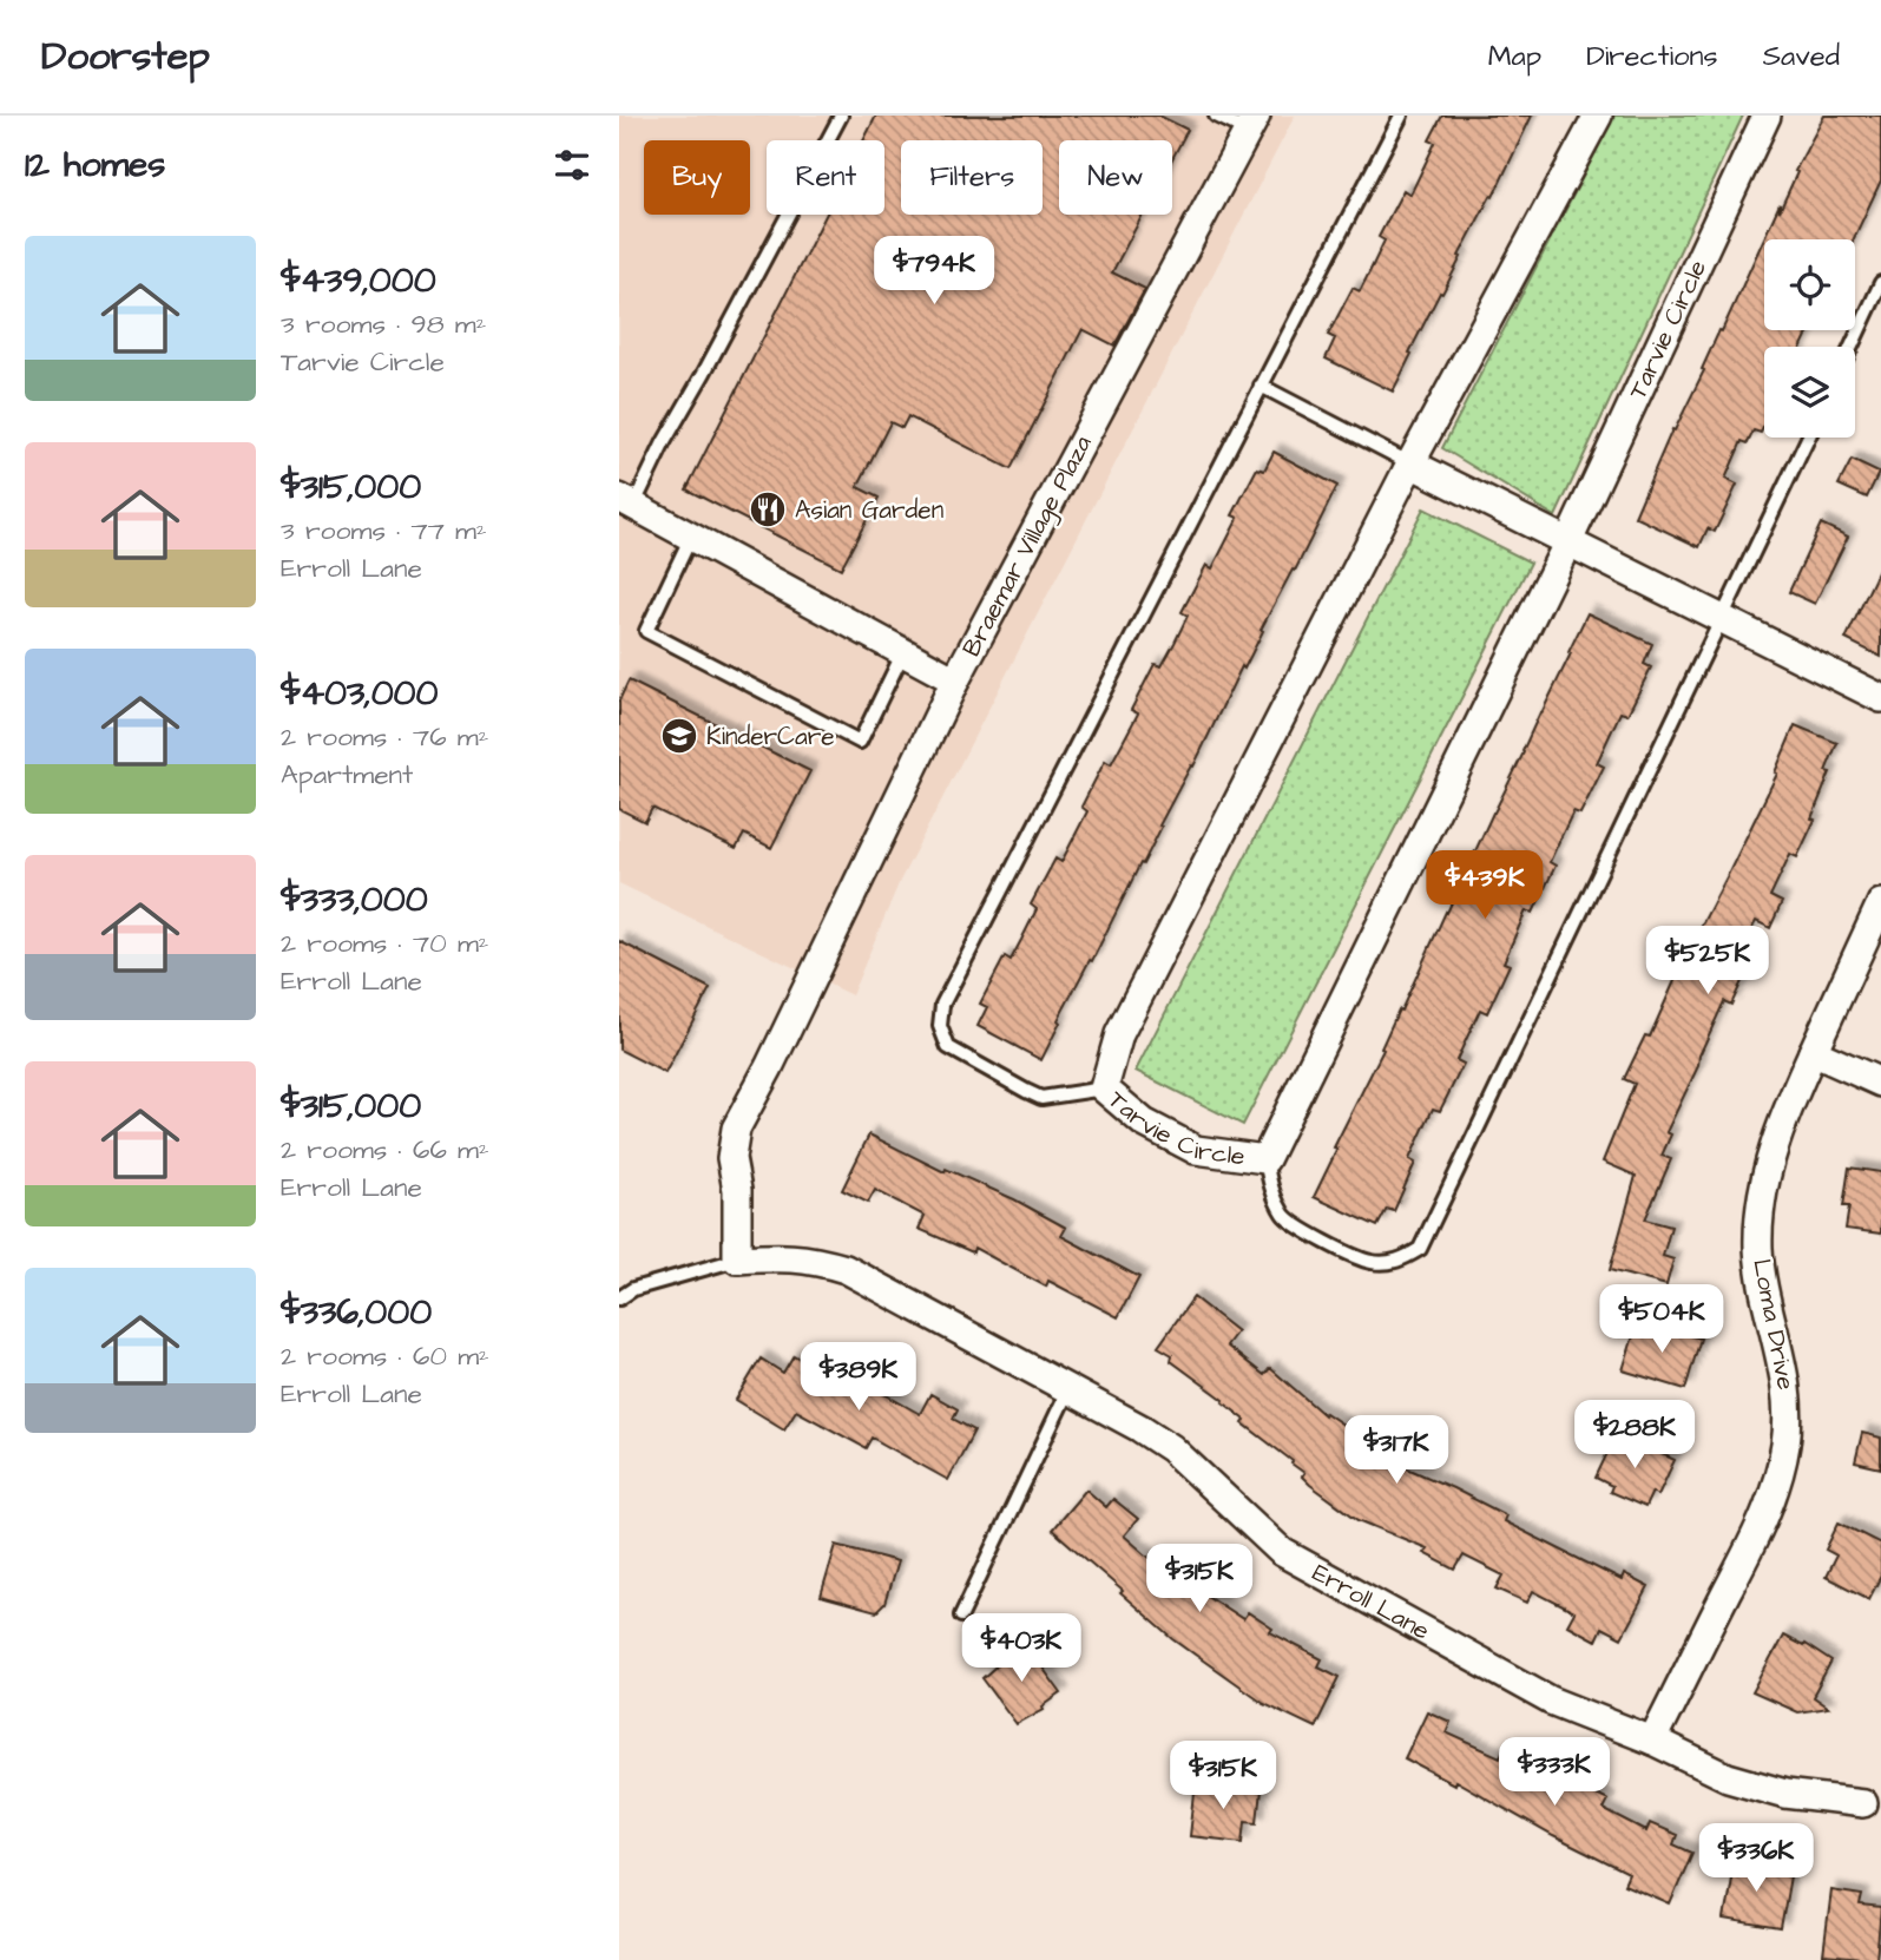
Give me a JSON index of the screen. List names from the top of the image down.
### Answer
{
  "streets": {
    "street": [
      "Tarvie Circle",
      "Braemar Village Plaza",
      "Loma Drive",
      "Erroll Lane"
    ]
  },
  "crossings": [
    ["Loma Drive", "Erroll Lane"]
  ],
  "places": {
    "restaurant": ["Asian Garden"],
    "school or university": ["KinderCare"]
  },
  "page": {
    "header": "Doorstep",
    "nav": ["Map", "Directions", "Saved"],
    "heading": "12 homes",
    "chip": [
      "Buy",
      "Rent",
      "Filters",
      "New"
    ],
    "list": [
      {
        "name": "$439,000",
        "note": "3 rooms · 98 m² · Tarvie Circle"
      },
      {
        "name": "$315,000",
        "note": "3 rooms · 77 m² · Erroll Lane"
      },
      {
        "name": "$403,000",
        "note": "2 rooms · 76 m² · Apartment"
      },
      {
        "name": "$333,000",
        "note": "2 rooms · 70 m² · Erroll Lane"
      },
      {
        "name": "$315,000",
        "note": "2 rooms · 66 m² · Erroll Lane"
      },
      {
        "name": "$336,000",
        "note": "2 rooms · 60 m² · Erroll Lane"
      }
    ],
    "price": [
      "$794K",
      "$439K",
      "$525K",
      "$504K",
      "$389K",
      "$288K",
      "$317K",
      "$315K",
      "$403K",
      "$333K",
      "$315K",
      "$336K"
    ]
  }
}
